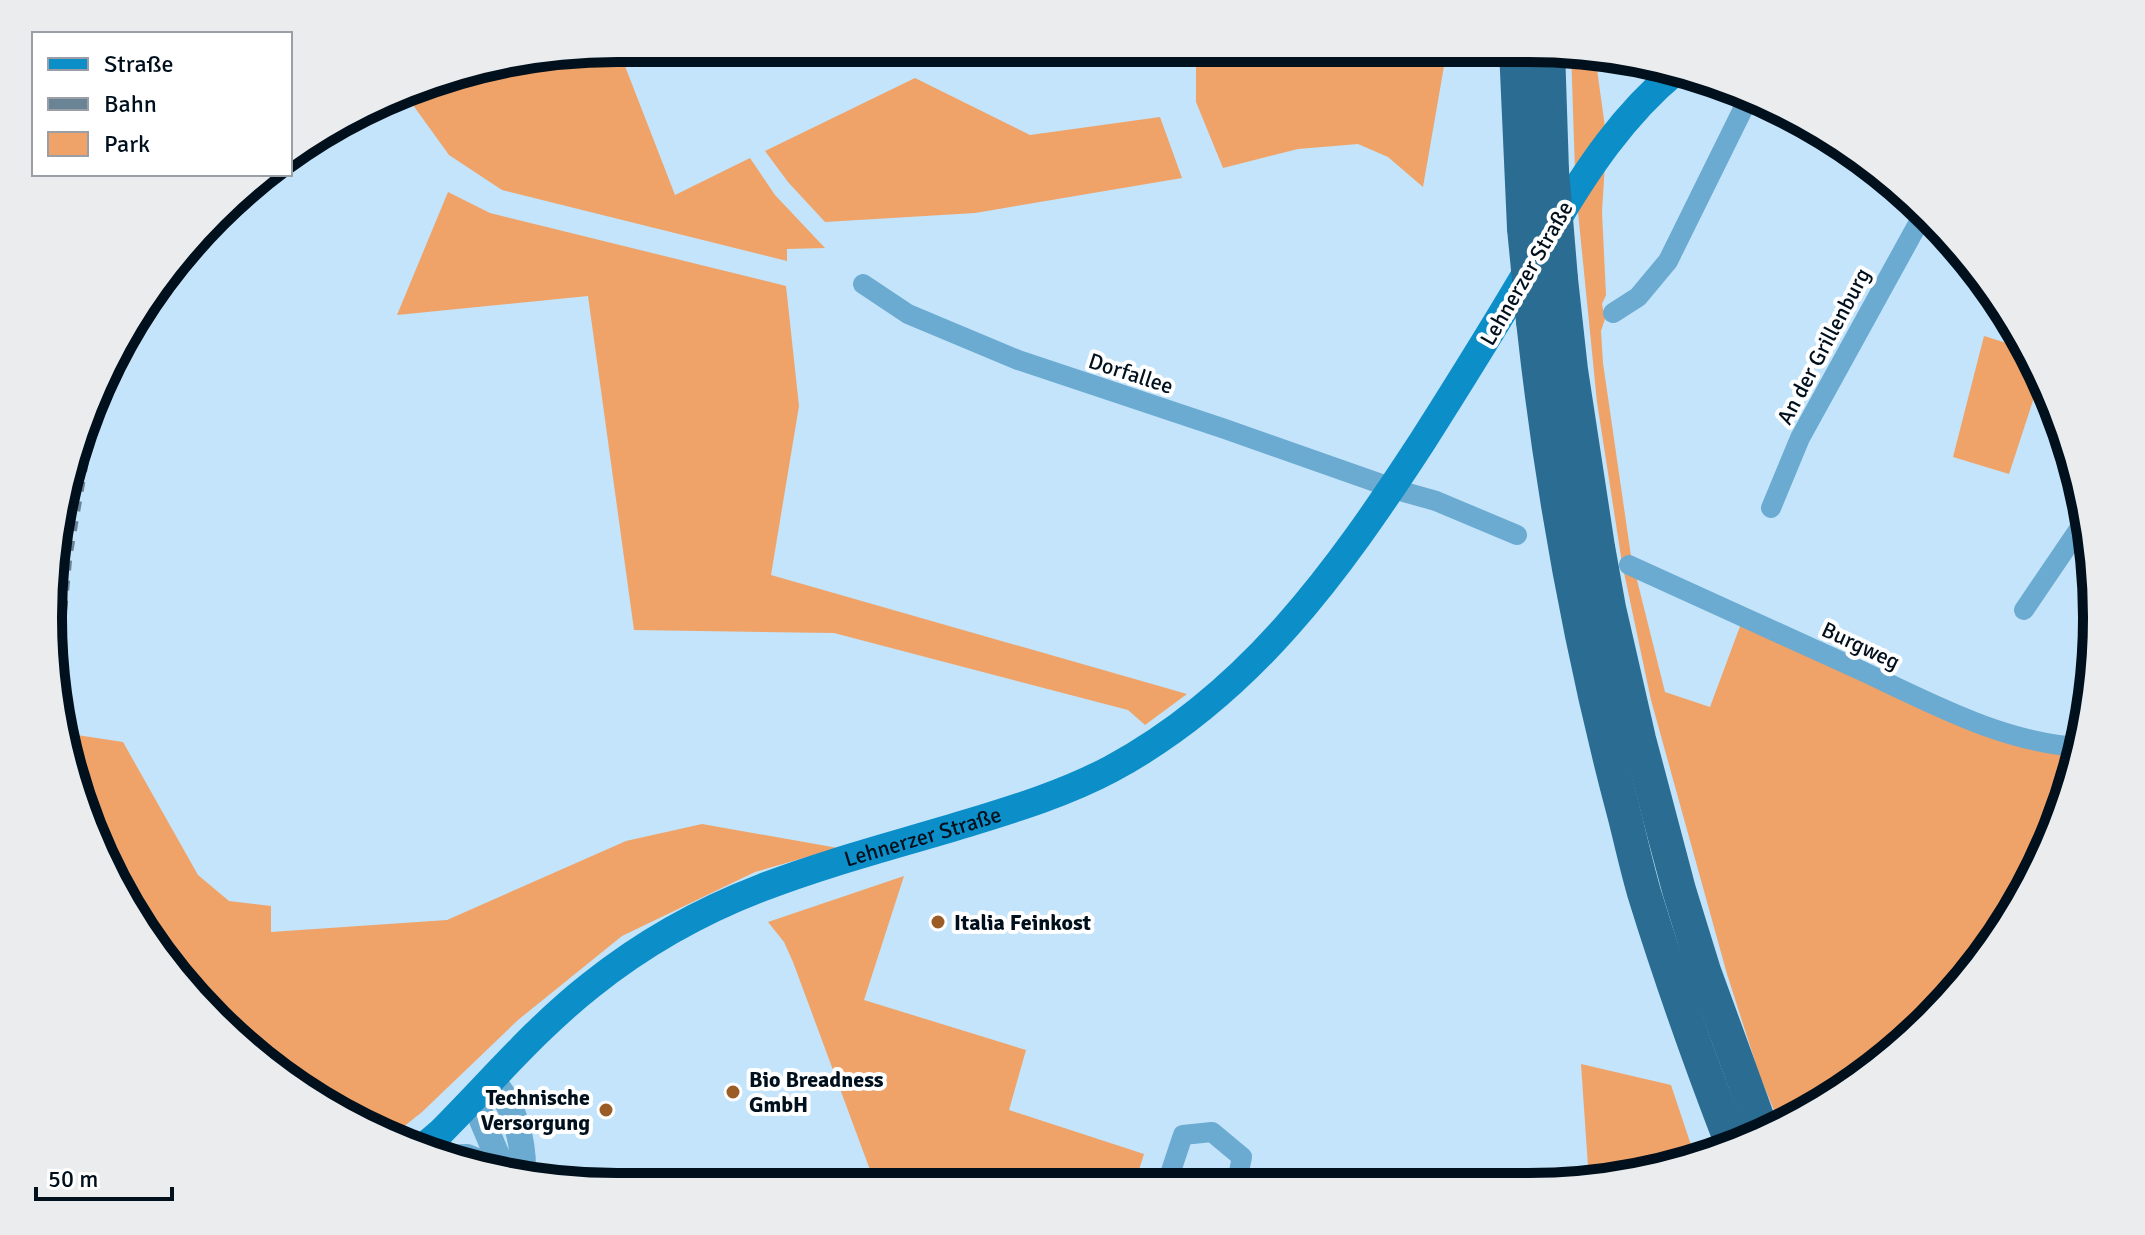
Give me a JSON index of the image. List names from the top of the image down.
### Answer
{
  "streets": {
    "main road": ["Lehnerzer Straße"],
    "street": ["An der Grillenburg", "Dorfallee", "Burgweg"]
  },
  "crossings": [
    ["Lehnerzer Straße", "Dorfallee"]
  ],
  "places": ["Italia Feinkost", "Bio Breadness GmbH", "Technische Versorgung"],
  "legend": ["Straße", "Bahn", "Park"],
  "scale_bar": "50 m"
}
